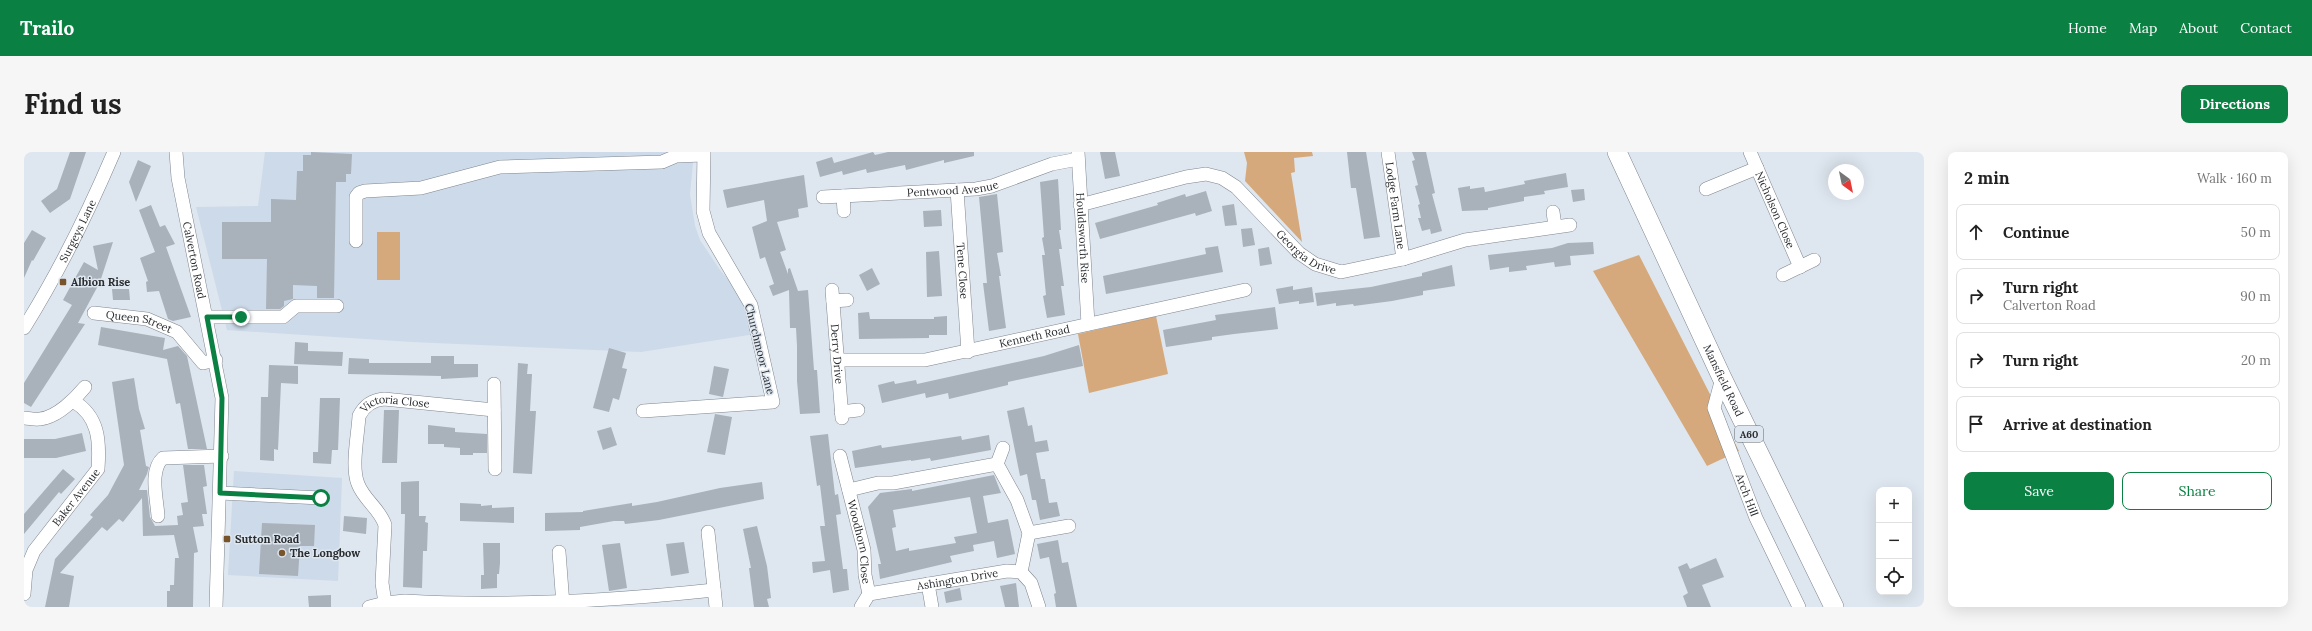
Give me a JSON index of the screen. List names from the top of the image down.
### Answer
{
  "streets": {
    "highway": ["Mansfield Road", "A60"],
    "street": [
      "Pentwood Avenue",
      "Lodge Farm Lane",
      "Nicholson Close",
      "Surgeys Lane",
      "Houldsworth Rise",
      "Georgia Drive",
      "Calverton Road",
      "Tene Close",
      "Queen Street",
      "Kenneth Road",
      "Churchmoor Lane",
      "Derry Drive",
      "Victoria Close",
      "Arch Hill",
      "Baker Avenue",
      "Woodhorn Close",
      "Ashington Drive"
    ]
  },
  "crossings": [
    ["Pentwood Avenue", "Houldsworth Rise"],
    ["Pentwood Avenue", "Tene Close"],
    ["Lodge Farm Lane", "Georgia Drive"],
    ["Houldsworth Rise", "Georgia Drive"],
    ["Houldsworth Rise", "Kenneth Road"],
    ["Calverton Road", "Queen Street"],
    ["Tene Close", "Kenneth Road"],
    ["Kenneth Road", "Derry Drive"],
    ["Mansfield Road", "Arch Hill"],
    ["Woodhorn Close", "Ashington Drive"]
  ],
  "places": {
    "transit": ["Albion Rise", "Sutton Road"],
    "other": ["The Longbow"]
  },
  "north": "bottom right",
  "page": {
    "header": "Trailo",
    "nav": [
      "Home",
      "Map",
      "About",
      "Contact"
    ],
    "buttons": [
      "Directions",
      ["Save", "Share"]
    ],
    "title": "Find us",
    "heading": ["2 min", "Walk · 160 m"],
    "list": [
      ["Continue", "50 m"],
      ["Turn right", "Calverton Road", "90 m"],
      ["Turn right", "20 m"],
      "Arrive at destination"
    ],
    "map_buttons": ["+", "−"]
  }
}
